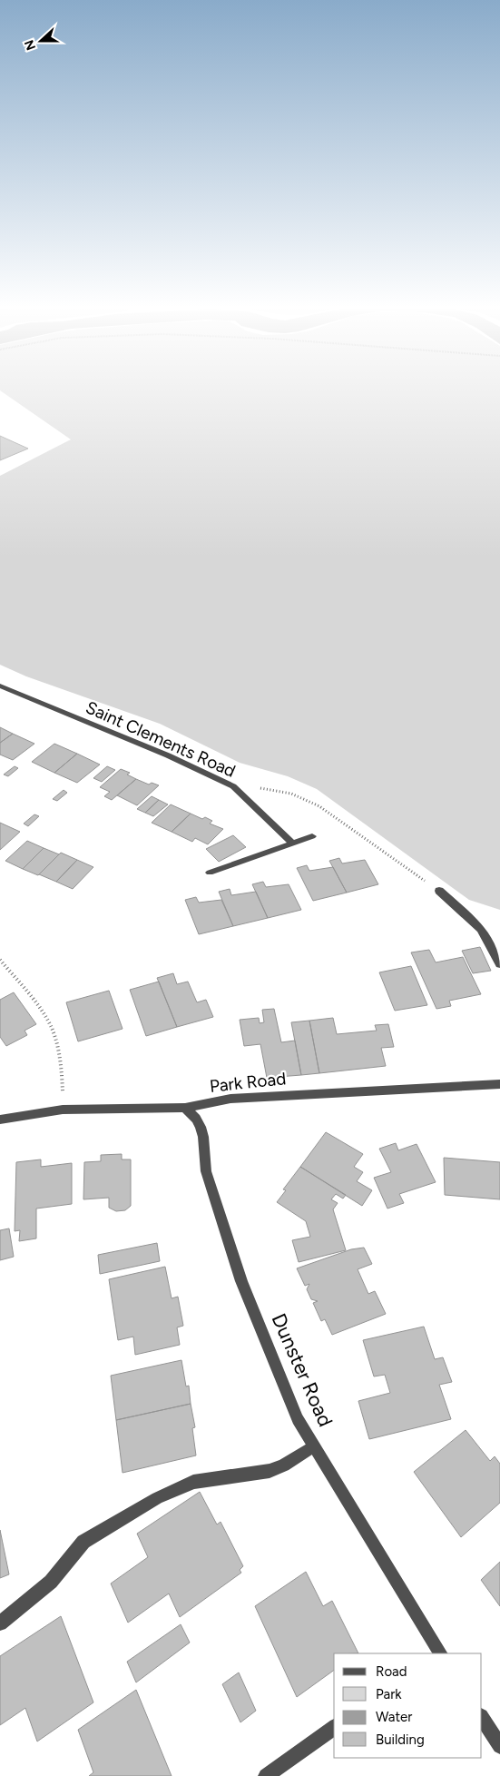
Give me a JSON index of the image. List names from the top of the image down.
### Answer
{
  "streets": {
    "street": ["Saint Clements Road", "Park Road", "Dunster Road"]
  },
  "crossings": [
    ["Park Road", "Dunster Road"]
  ],
  "legend": [
    "Road",
    "Park",
    "Water",
    "Building"
  ],
  "north": "left"
}
